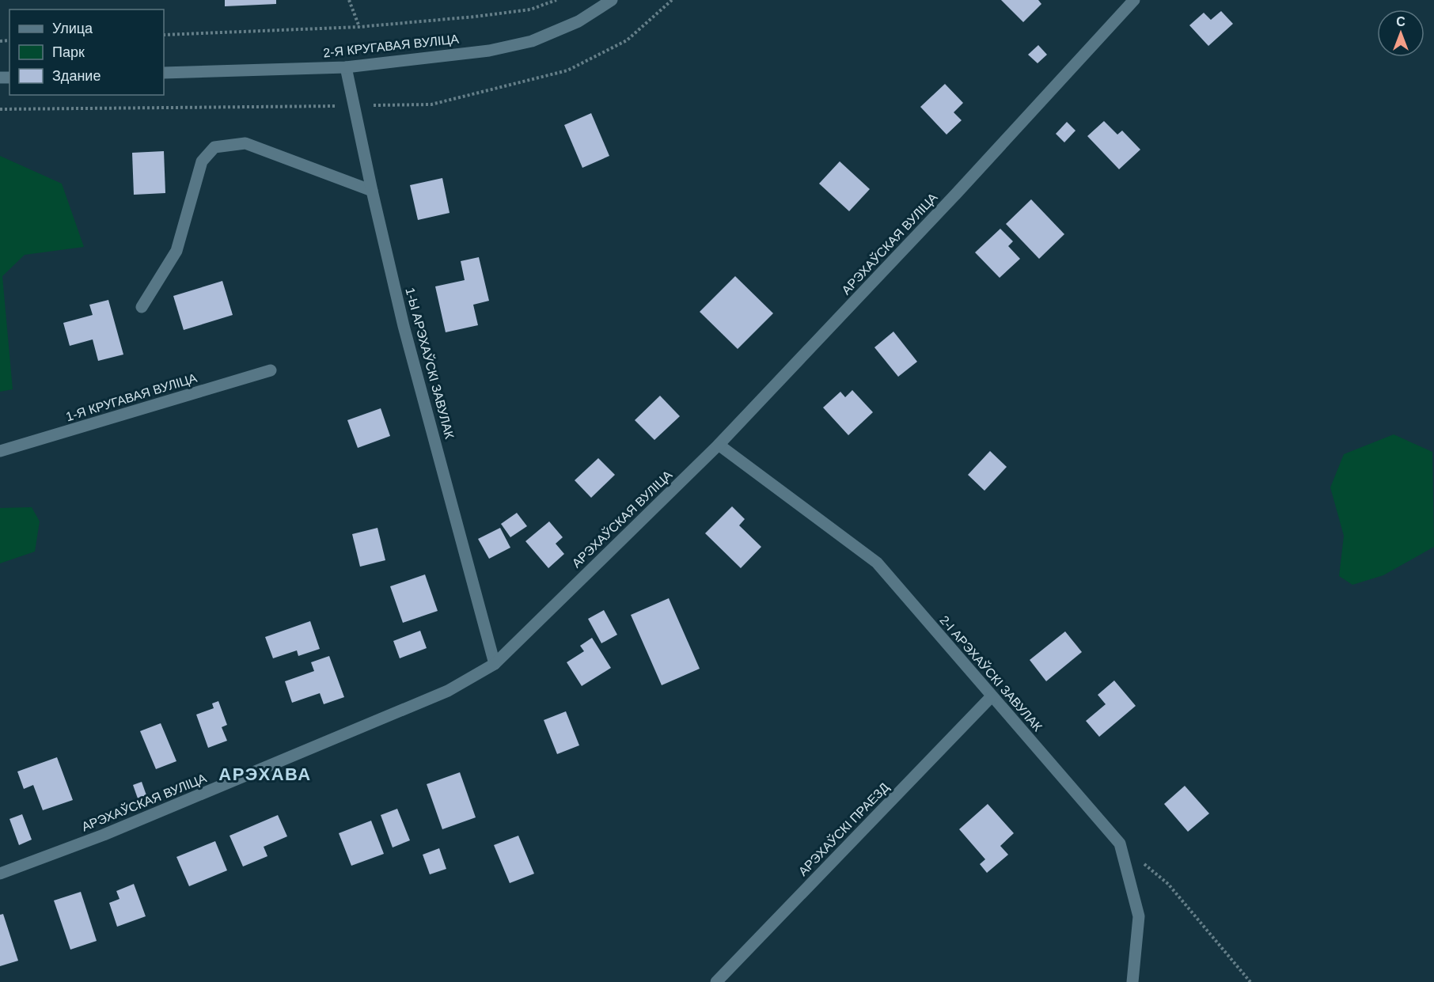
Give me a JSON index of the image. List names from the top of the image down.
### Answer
{
  "streets": {
    "street": [
      "2-Я КРУГАВАЯ ВУЛІЦА",
      "АРЭХАЎСКАЯ ВУЛІЦА",
      "1-Ы АРЭХАЎСКІ ЗАВУЛАК",
      "1-Я КРУГАВАЯ ВУЛІЦА",
      "2-І АРЭХАЎСКІ ЗАВУЛАК",
      "АРЭХАЎСКІ ПРАЕЗД"
    ]
  },
  "crossings": [
    ["2-Я КРУГАВАЯ ВУЛІЦА", "1-Ы АРЭХАЎСКІ ЗАВУЛАК"],
    ["АРЭХАЎСКАЯ ВУЛІЦА", "1-Ы АРЭХАЎСКІ ЗАВУЛАК"],
    ["АРЭХАЎСКАЯ ВУЛІЦА", "2-І АРЭХАЎСКІ ЗАВУЛАК"],
    ["2-І АРЭХАЎСКІ ЗАВУЛАК", "АРЭХАЎСКІ ПРАЕЗД"]
  ],
  "districts": ["АРЭХАВА"],
  "legend": ["Улица", "Парк", "Здание"],
  "north": "top"
}
